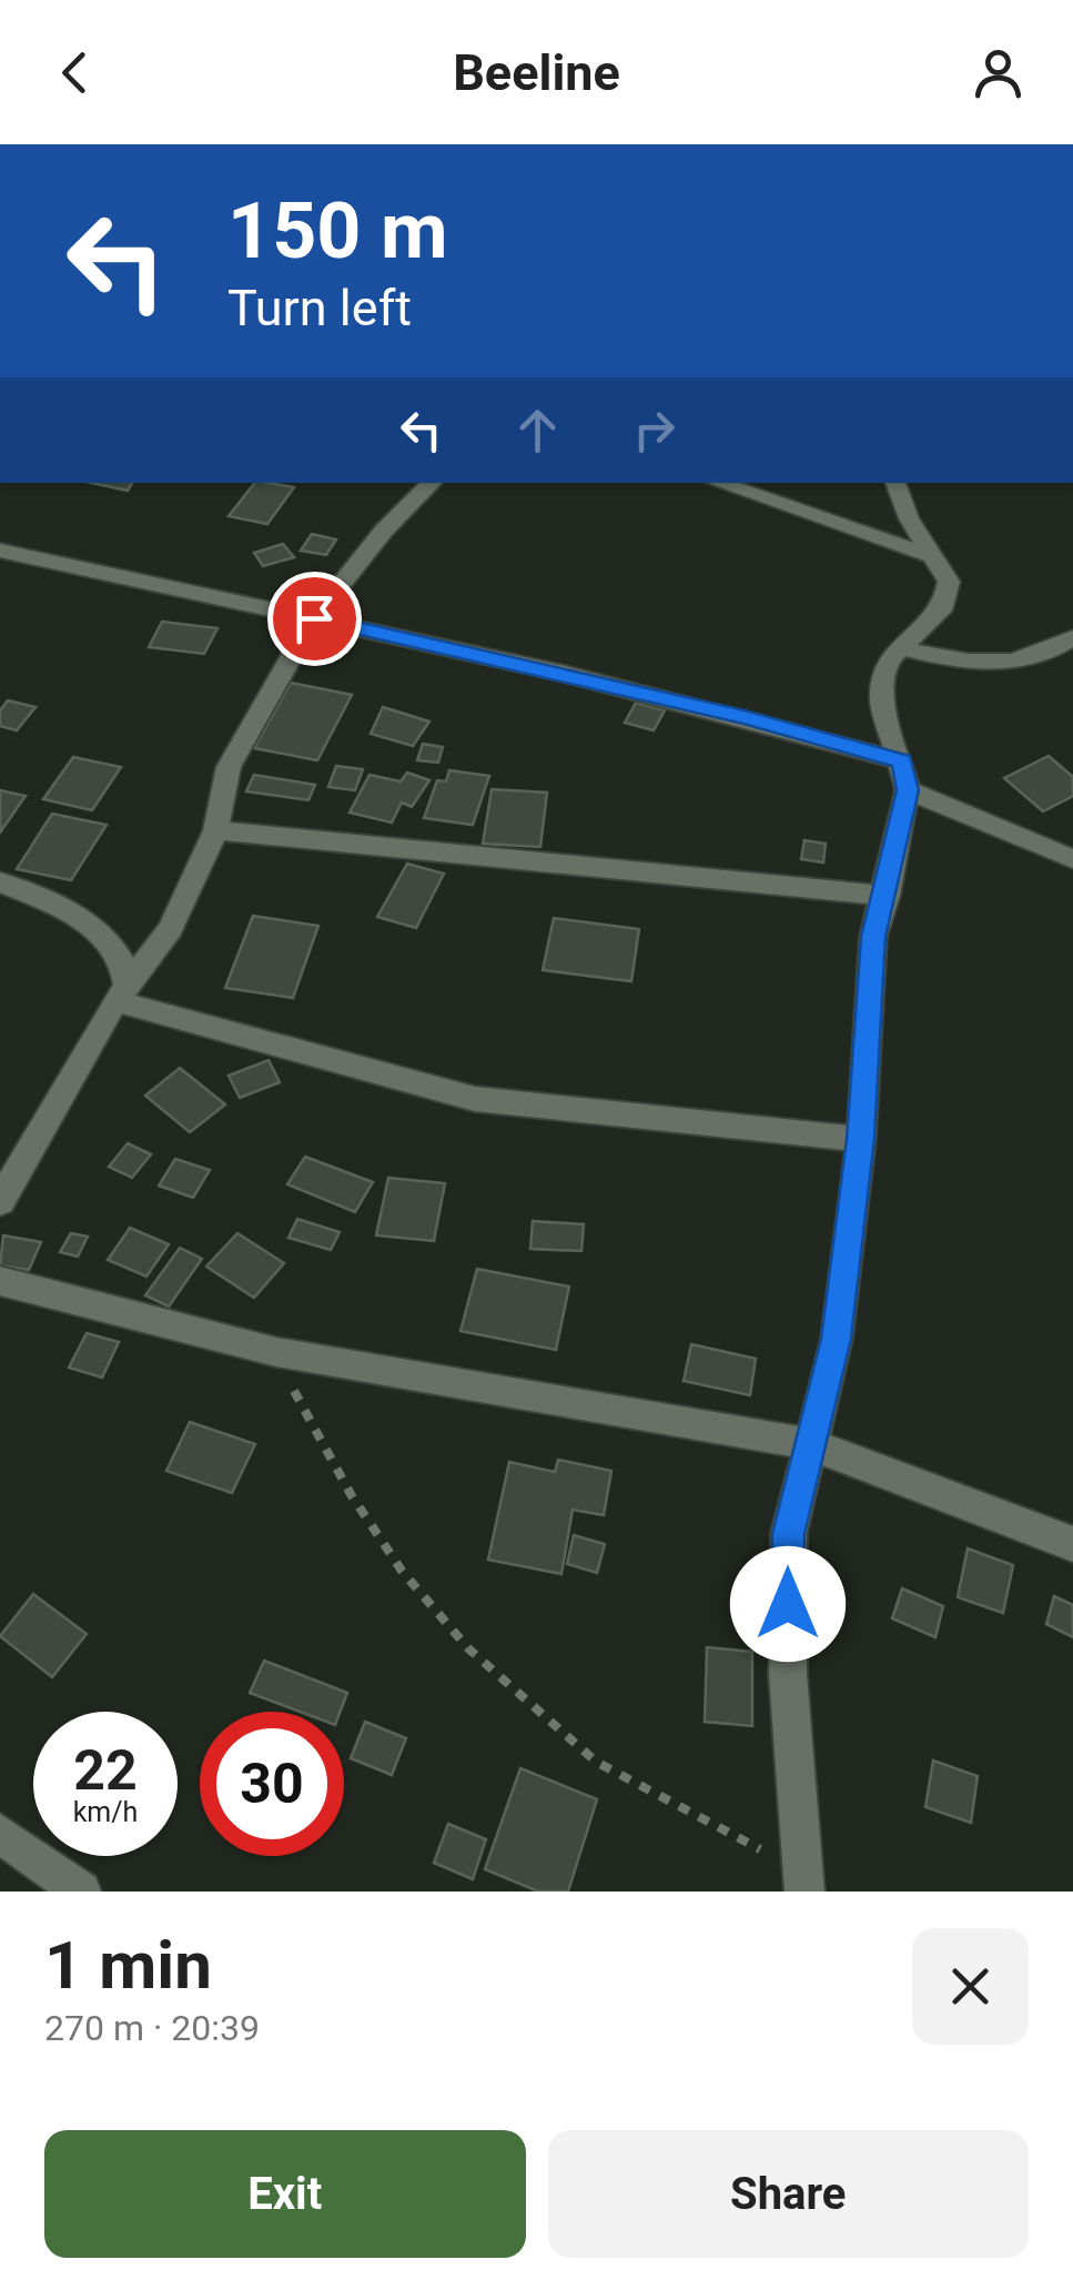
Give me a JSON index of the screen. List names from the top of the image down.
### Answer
{
  "page": {
    "header": "Beeline",
    "turn": ["150 m", "Turn left"],
    "speed": "22 km/h",
    "limit": "30",
    "heading": ["1 min", "270 m · 20:39"],
    "buttons": ["Exit", "Share"]
  }
}
